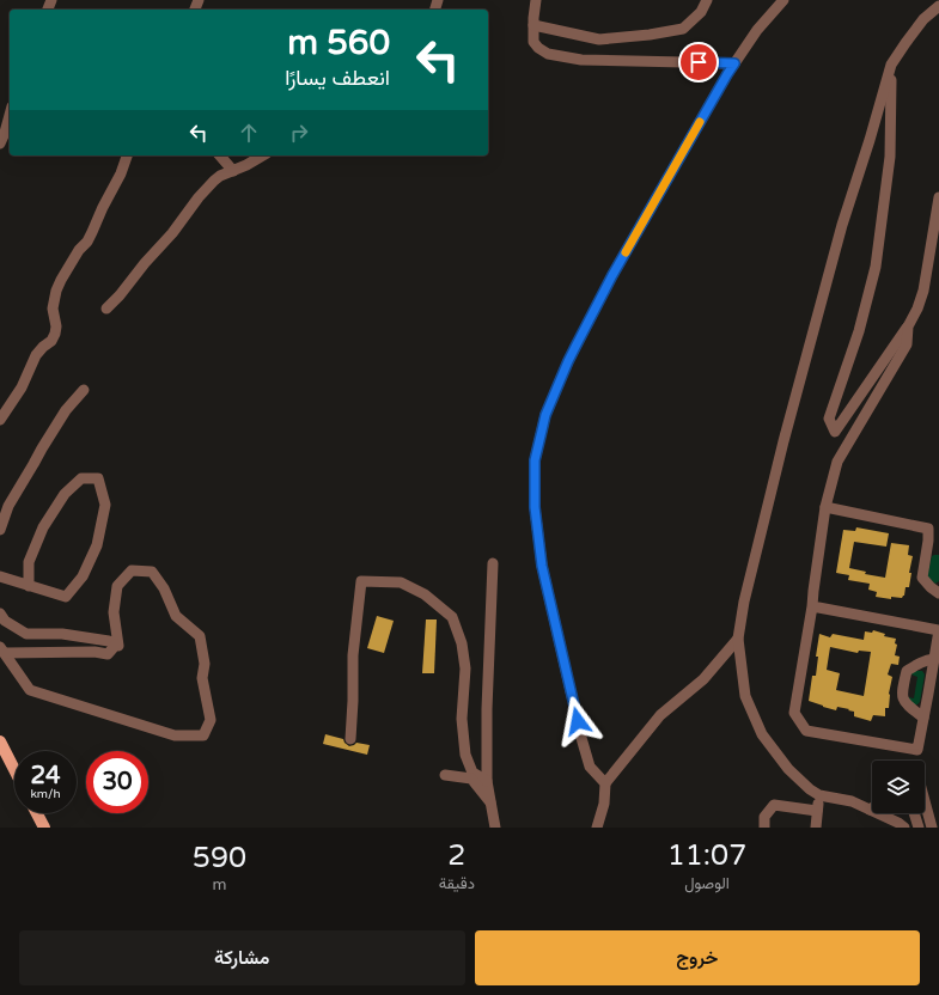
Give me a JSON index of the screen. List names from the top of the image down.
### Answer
{
  "page": {
    "turn": ["560 m", "انعطف يسارًا"],
    "speed": "24 km/h",
    "limit": "30",
    "eta": [
      "11:07",
      "الوصول",
      "2",
      "دقيقة",
      "590",
      "m"
    ],
    "buttons": ["خروج", "مشاركة"]
  }
}
